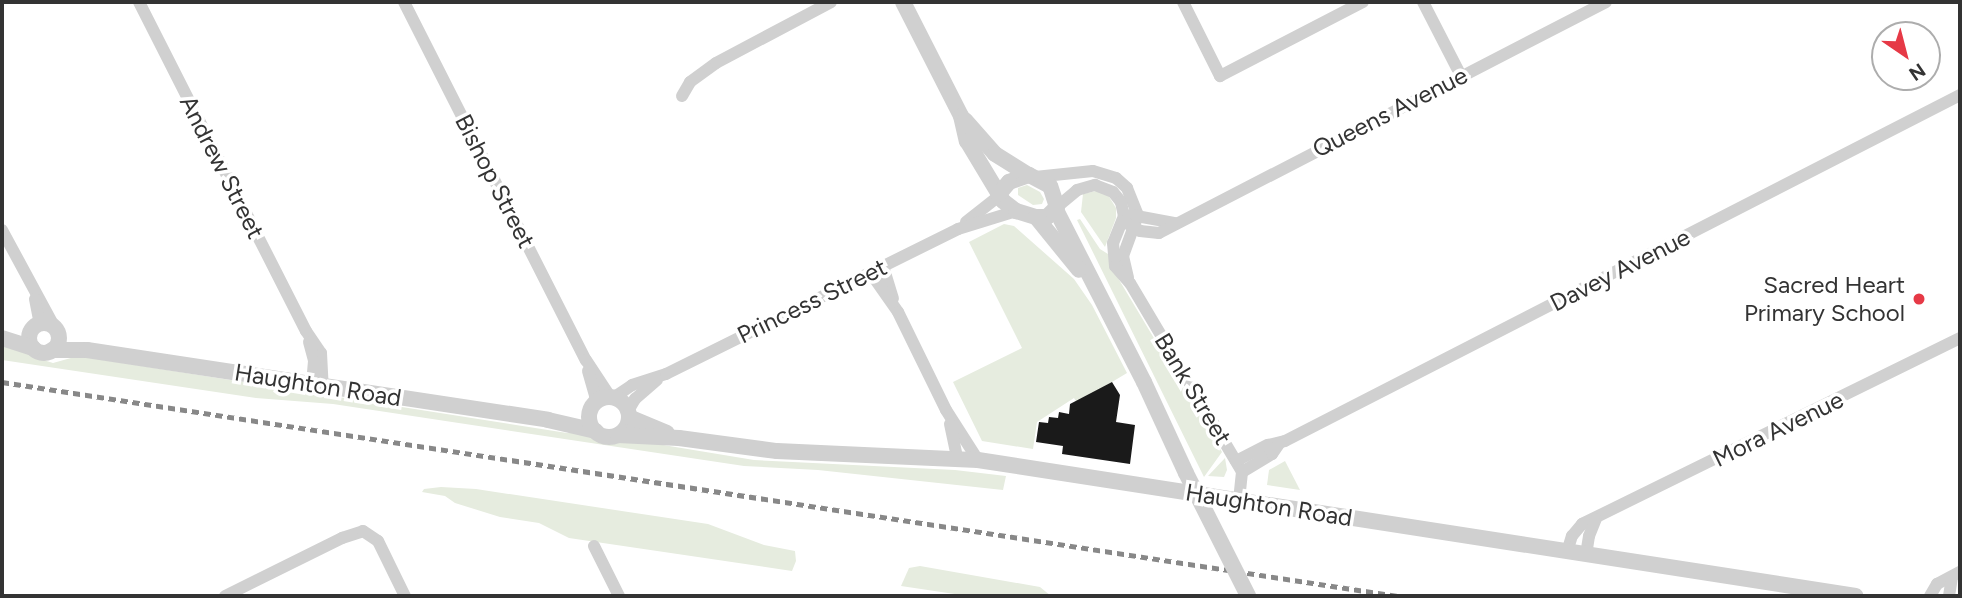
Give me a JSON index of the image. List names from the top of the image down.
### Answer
{
  "streets": {
    "street": [
      "Queens Avenue",
      "Andrew Street",
      "Bishop Street",
      "Davey Avenue",
      "Princess Street",
      "Haughton Road",
      "Bank Street",
      "Mora Avenue"
    ]
  },
  "crossings": [
    ["Queens Avenue", "Bank Street"],
    ["Andrew Street", "Haughton Road"],
    ["Bishop Street", "Princess Street"],
    ["Bishop Street", "Haughton Road"],
    ["Davey Avenue", "Bank Street"],
    ["Princess Street", "Haughton Road"],
    ["Haughton Road", "Bank Street"],
    ["Haughton Road", "Mora Avenue"]
  ],
  "places": ["Sacred Heart Primary School"],
  "north": "bottom right"
}
